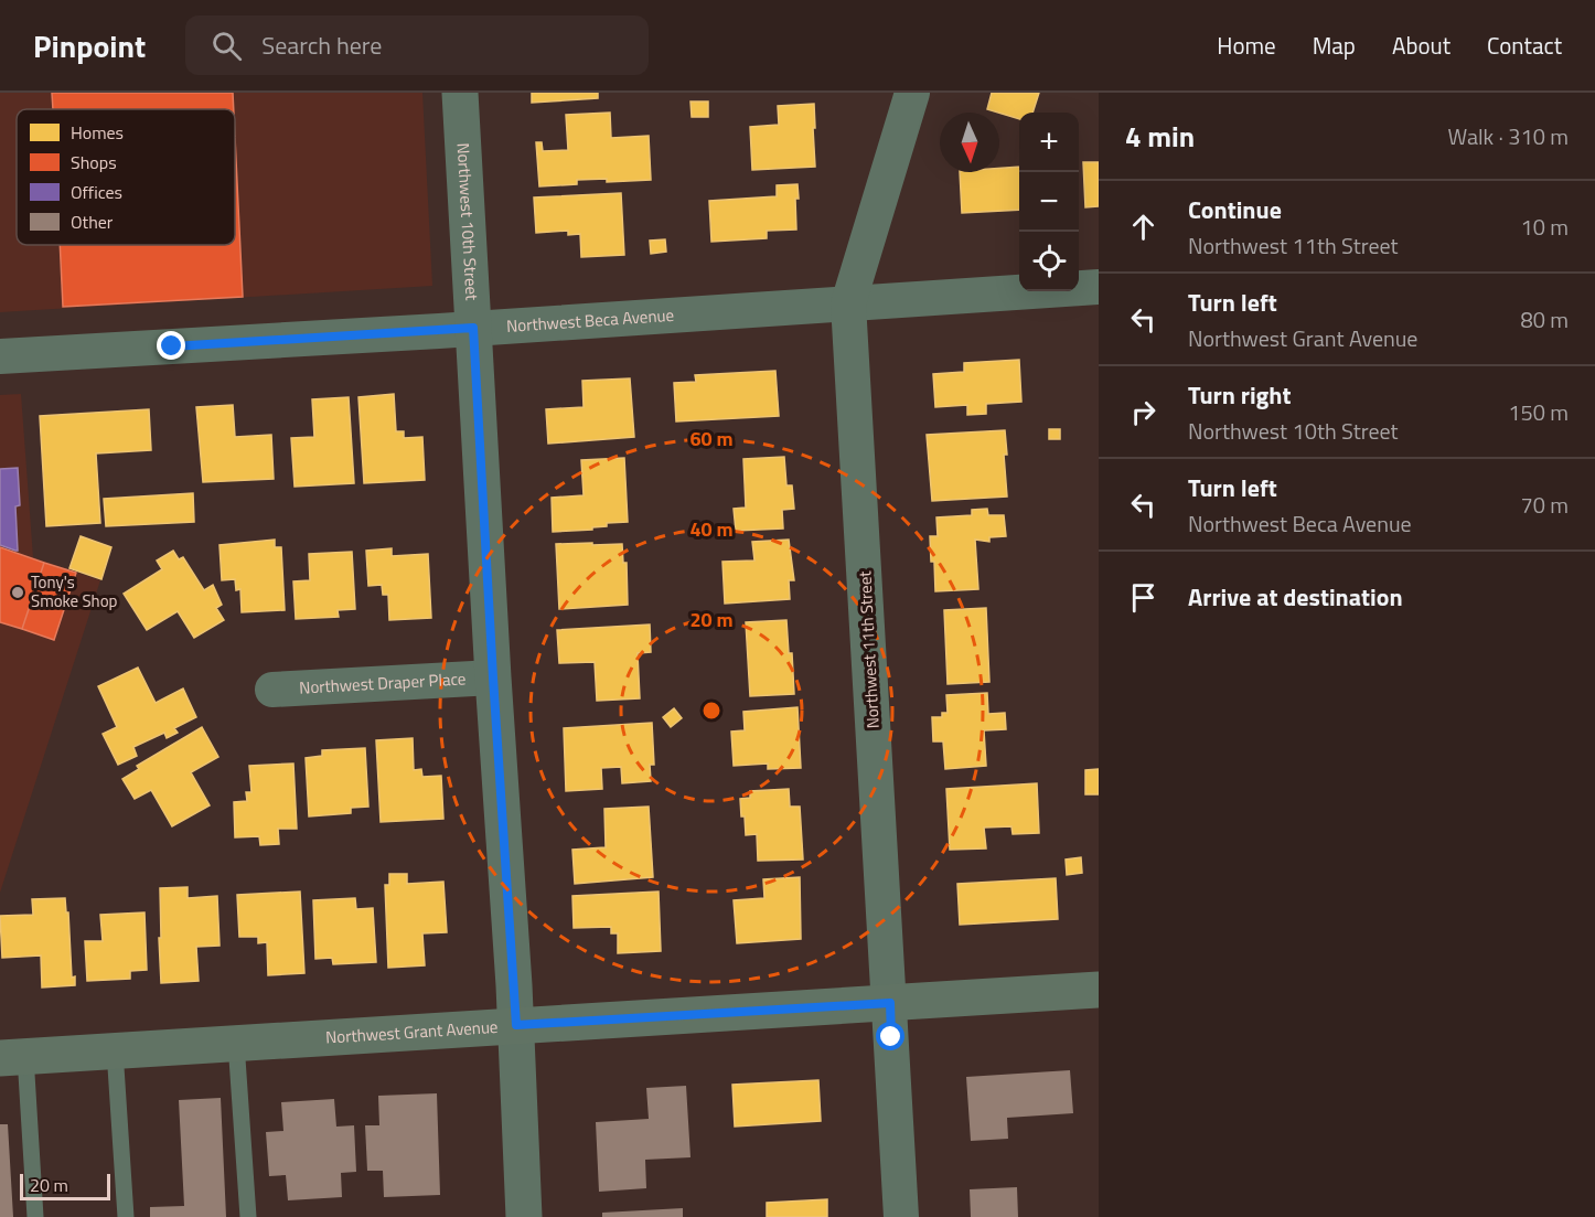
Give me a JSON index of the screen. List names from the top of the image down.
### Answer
{
  "streets": {
    "main road": ["Northwest Grant Avenue"],
    "street": [
      "Northwest 10th Street",
      "Northwest Beca Avenue",
      "Northwest 11th Street",
      "Northwest Draper Place"
    ]
  },
  "crossings": [
    ["Northwest 10th Street", "Northwest Beca Avenue"],
    ["Northwest 10th Street", "Northwest Draper Place"],
    ["Northwest 10th Street", "Northwest Grant Avenue"],
    ["Northwest Beca Avenue", "Northwest 11th Street"],
    ["Northwest 11th Street", "Northwest Grant Avenue"]
  ],
  "places": ["Tony's Smoke Shop"],
  "legend": [
    "Homes",
    "Shops",
    "Offices",
    "Other"
  ],
  "scale_bar": "20 m",
  "north": "bottom",
  "page": {
    "header": "Pinpoint",
    "search": "Search here",
    "nav": [
      "Home",
      "Map",
      "About",
      "Contact"
    ],
    "heading": ["4 min", "Walk · 310 m"],
    "map_buttons": ["+", "−"],
    "list": [
      ["Continue", "Northwest 11th Street", "10 m"],
      ["Turn left", "Northwest Grant Avenue", "80 m"],
      ["Turn right", "Northwest 10th Street", "150 m"],
      ["Turn left", "Northwest Beca Avenue", "70 m"],
      "Arrive at destination"
    ],
    "scale": "20 m"
  },
  "rings": ["60 m", "40 m", "20 m"]
}
